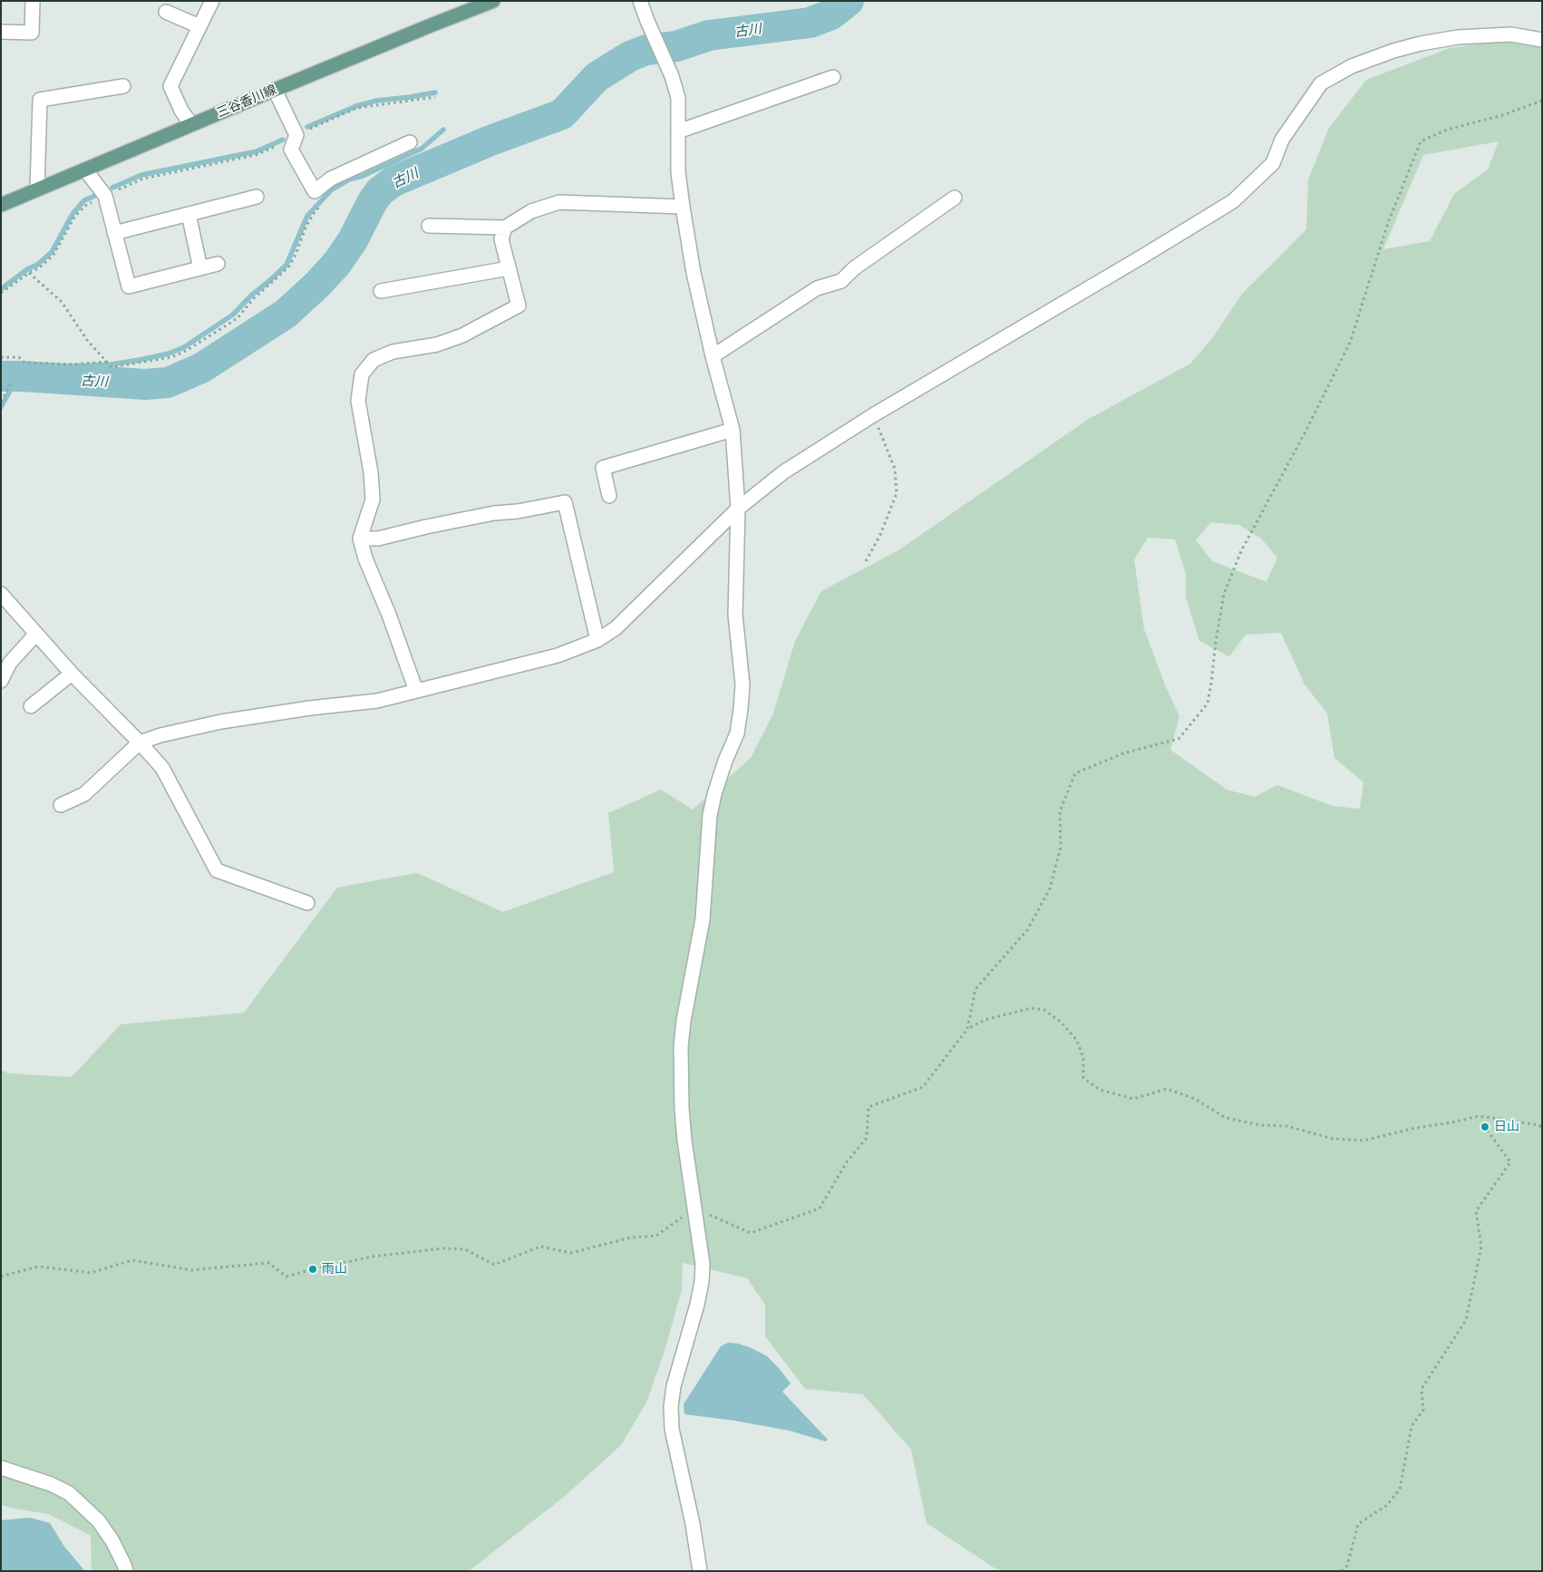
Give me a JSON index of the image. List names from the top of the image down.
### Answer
{
  "streets": {
    "main road": ["三谷香川線"]
  },
  "water": ["古川"],
  "places": ["日山", "雨山"]
}
